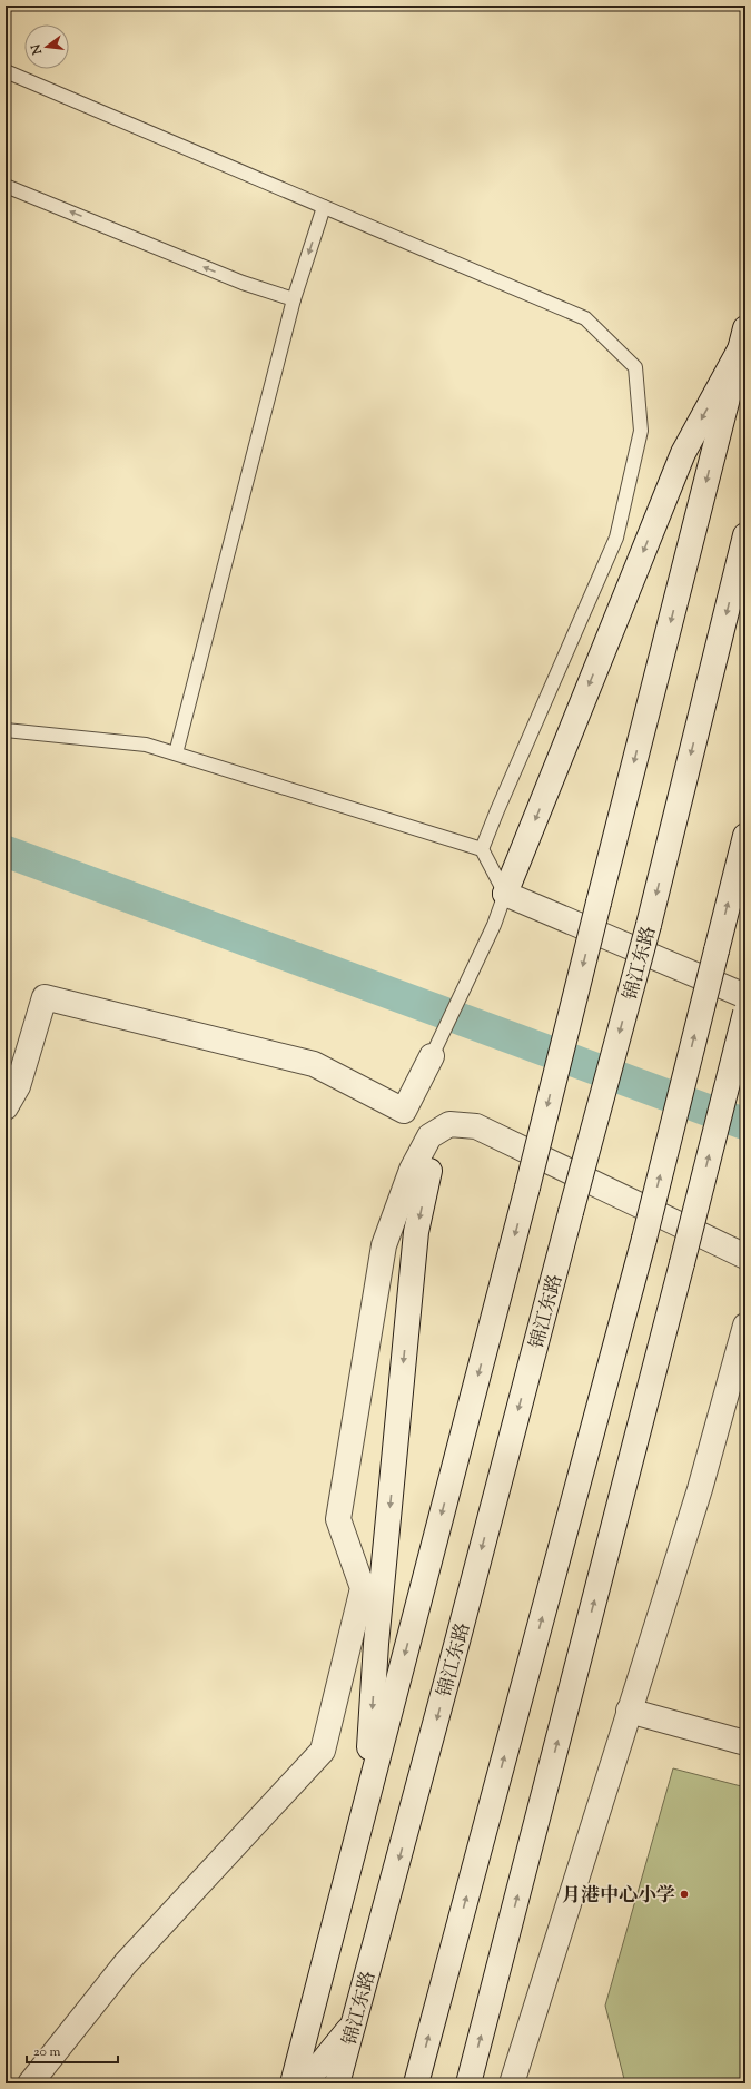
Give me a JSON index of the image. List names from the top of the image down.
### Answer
{
  "streets": {
    "main road": ["锦江东路"]
  },
  "places": ["月港中心小学"],
  "scale_bar": "20 m",
  "north": "left"
}
